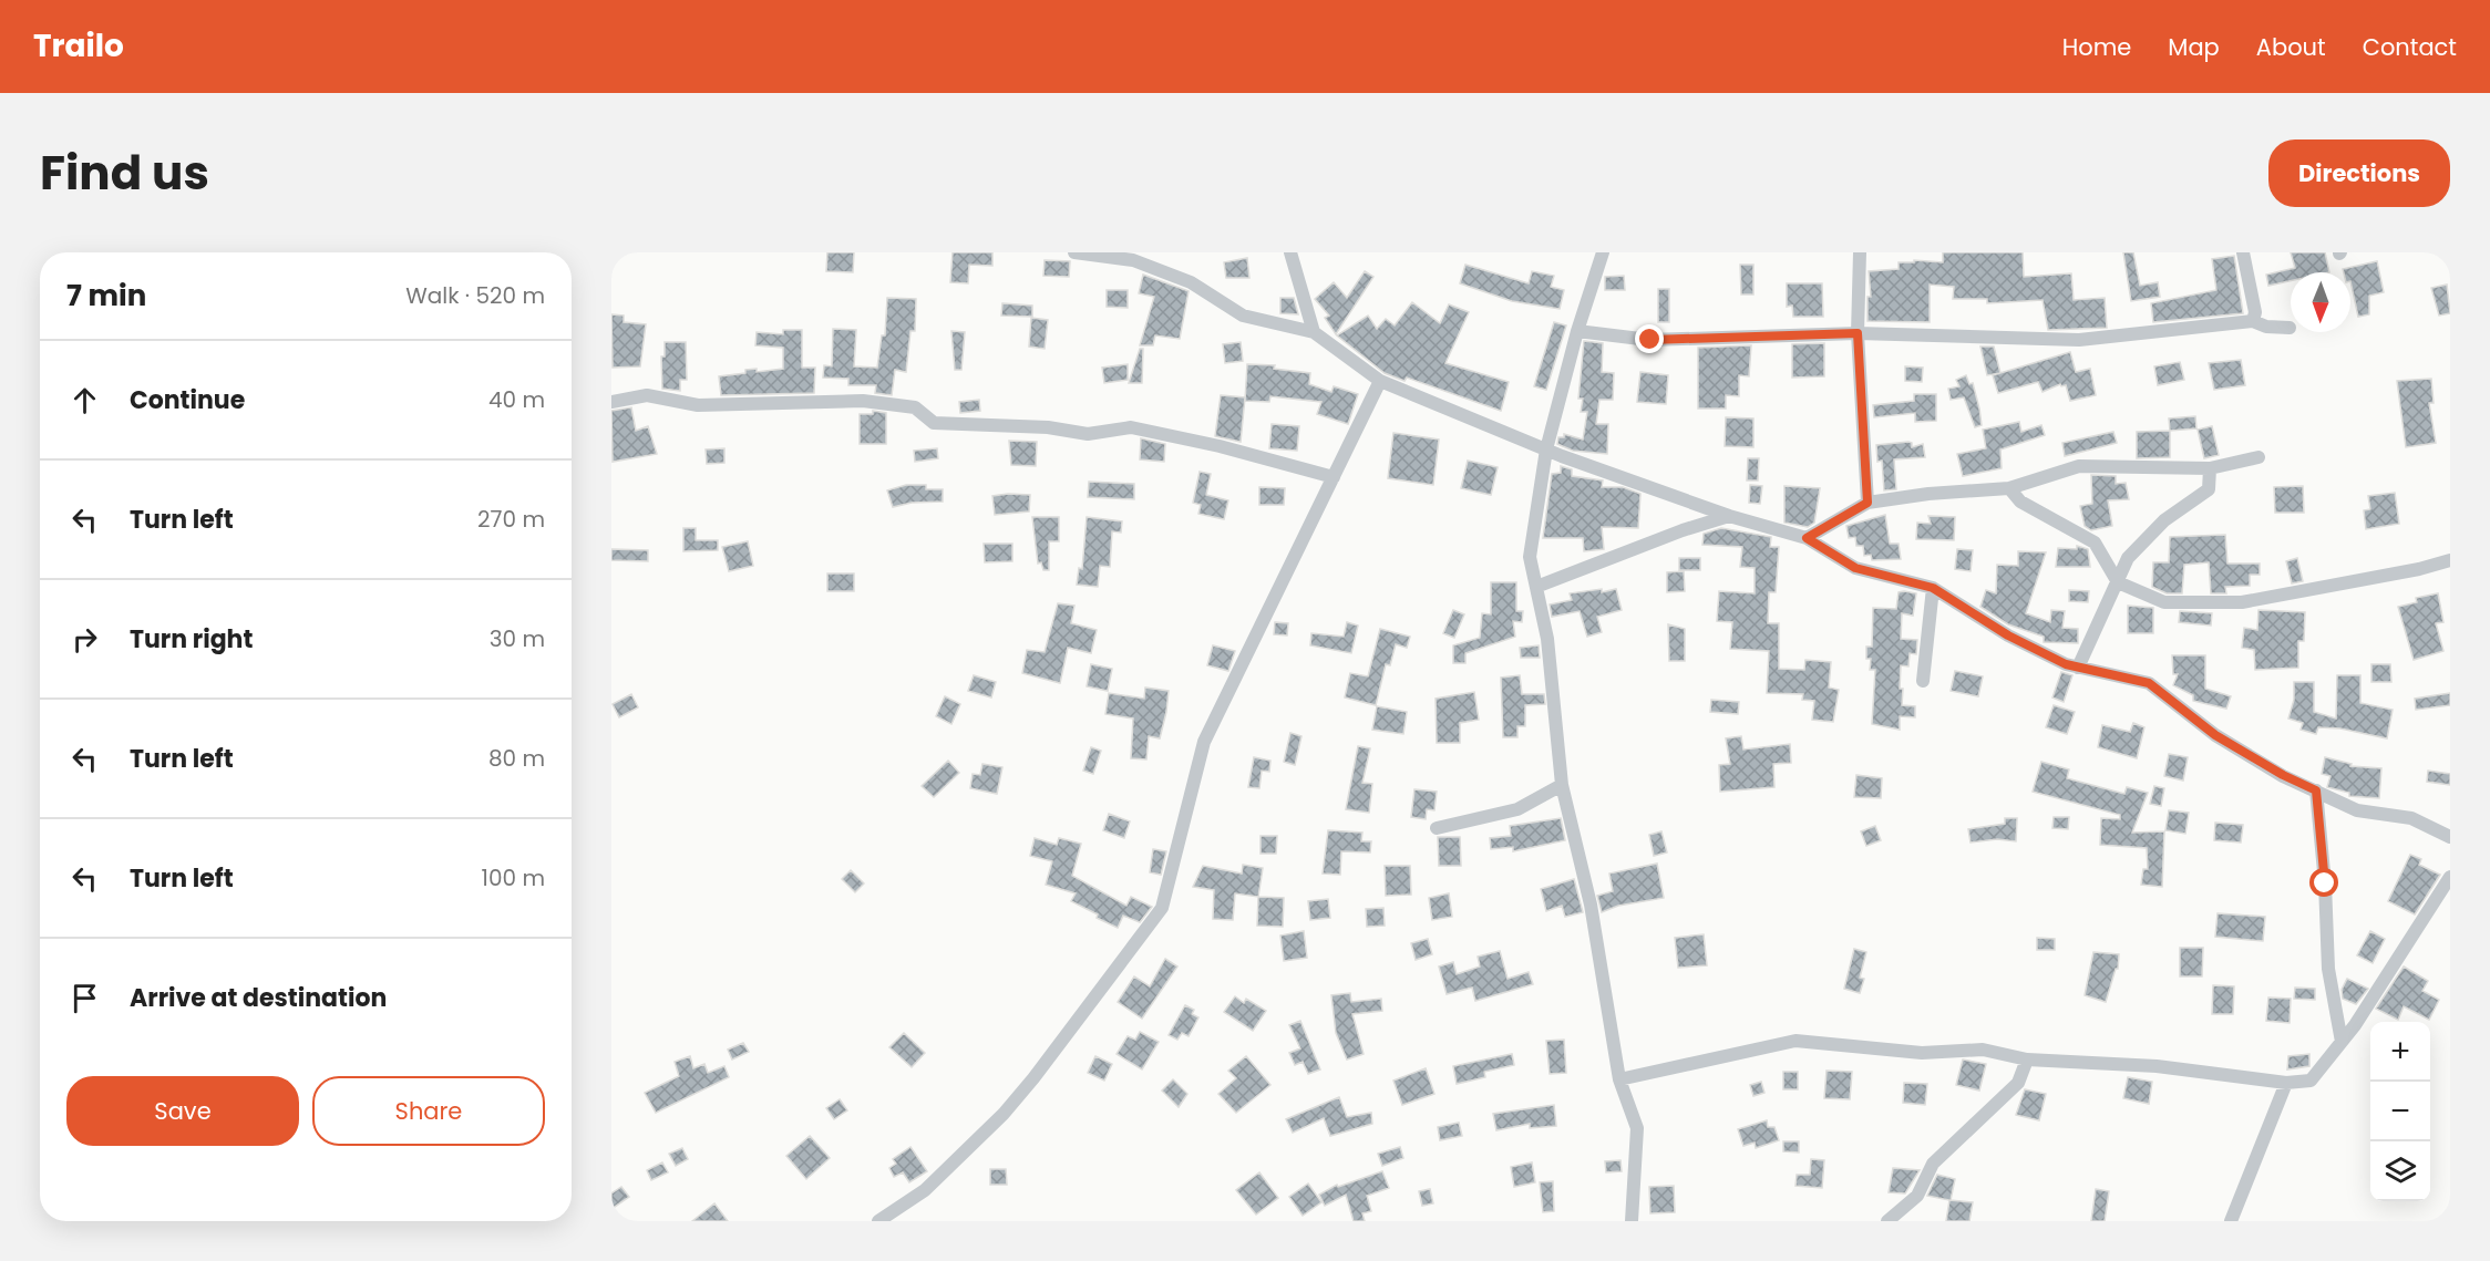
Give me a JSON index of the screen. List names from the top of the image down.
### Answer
{
  "north": "bottom",
  "page": {
    "header": "Trailo",
    "nav": [
      "Home",
      "Map",
      "About",
      "Contact"
    ],
    "title": "Find us",
    "buttons": [
      "Directions",
      ["Save", "Share"]
    ],
    "heading": ["7 min", "Walk · 520 m"],
    "list": [
      ["Continue", "40 m"],
      ["Turn left", "270 m"],
      ["Turn right", "30 m"],
      ["Turn left", "80 m"],
      ["Turn left", "100 m"],
      "Arrive at destination"
    ],
    "map_buttons": ["+", "−"]
  }
}
